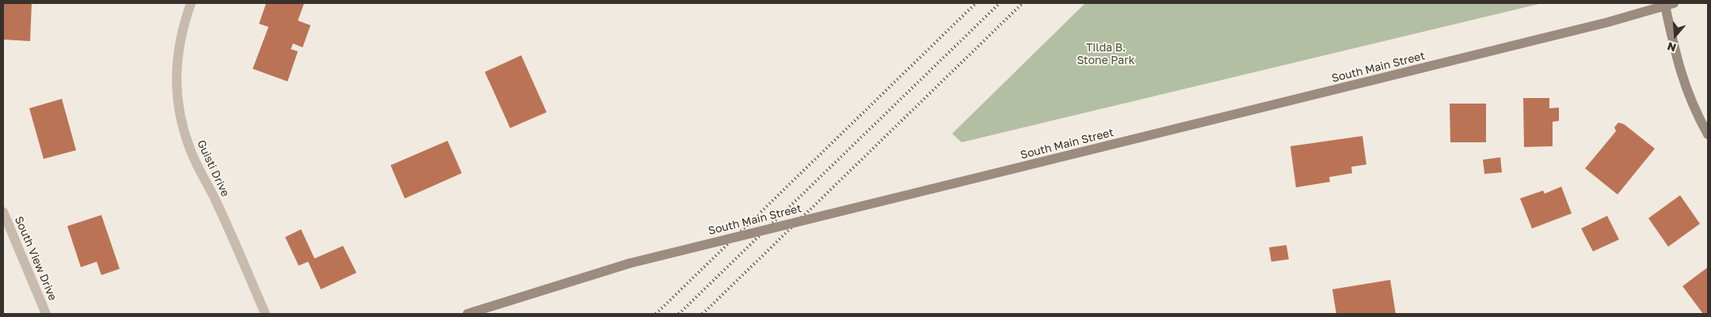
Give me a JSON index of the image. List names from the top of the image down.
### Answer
{
  "streets": {
    "main road": ["South Main Street"],
    "street": ["Guisti Drive", "South View Drive"]
  },
  "parks": ["Tilda B. Stone Park"],
  "north": "bottom"
}
